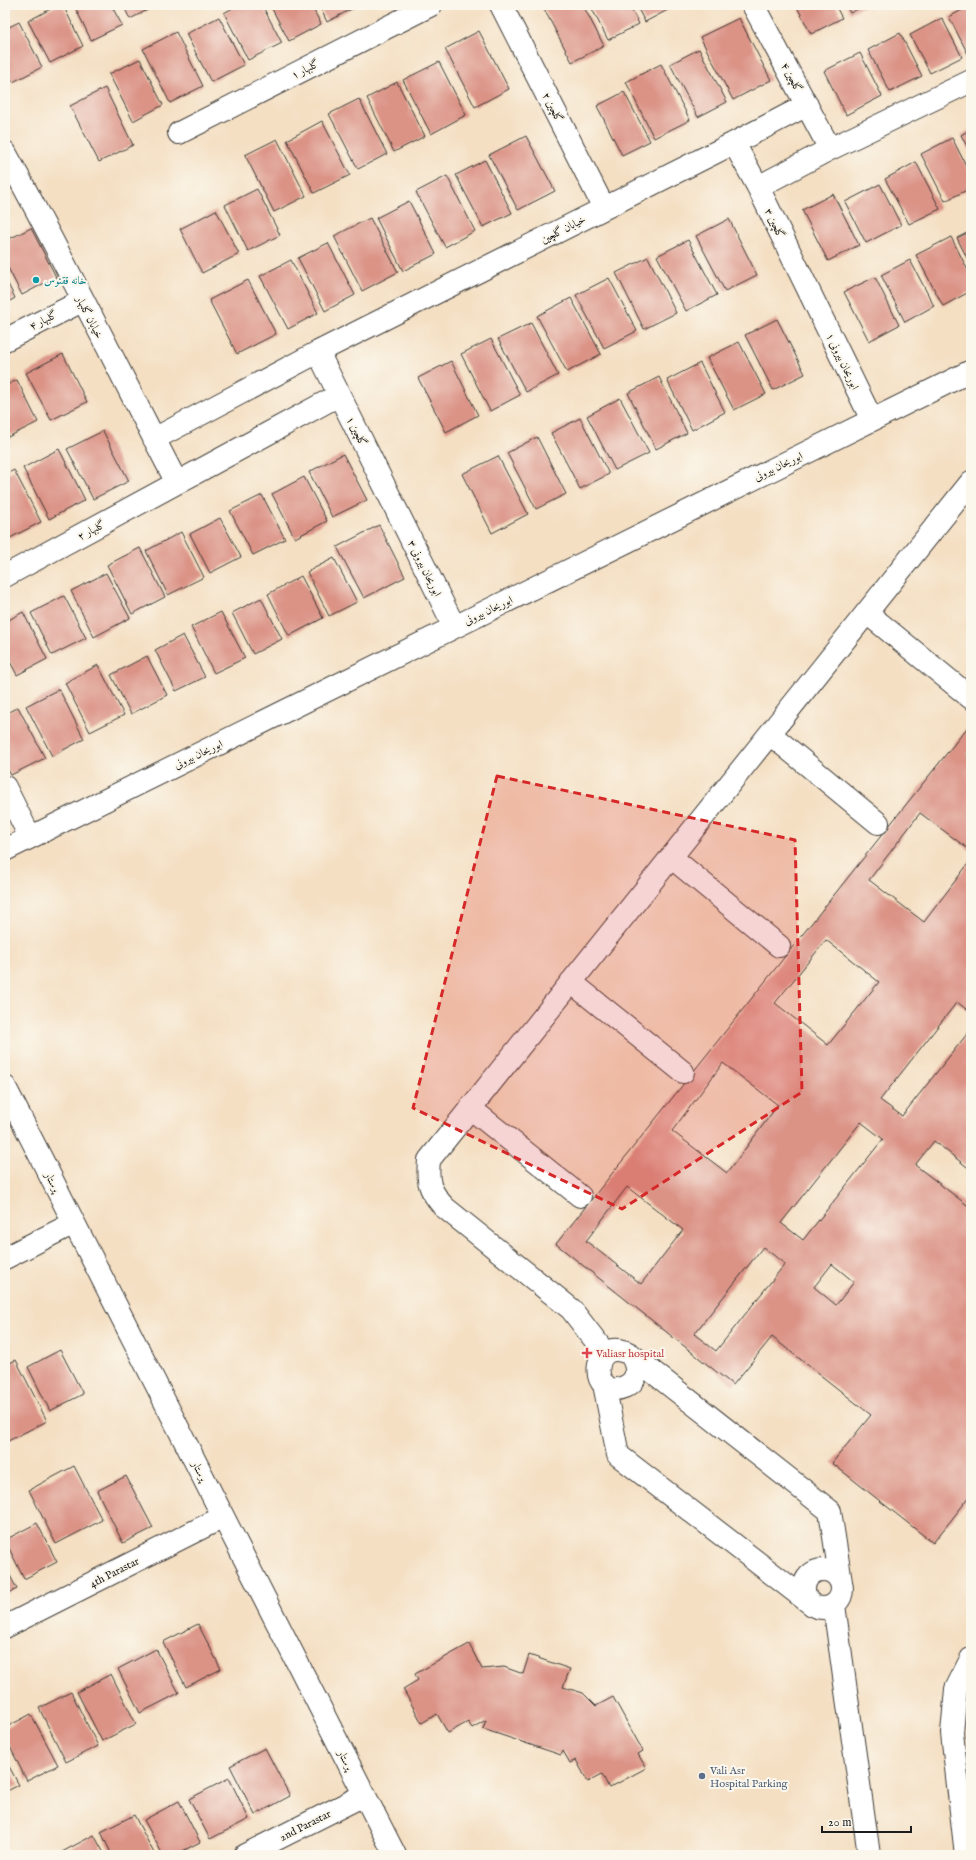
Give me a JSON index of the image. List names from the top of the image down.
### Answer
{
  "streets": {
    "street": [
      "گلبهار ۱",
      "گلچین ۴",
      "گلچین ۲",
      "گلچین ۳",
      "خیابان گلچین",
      "خیابان گلبهار",
      "گلبهار ۴",
      "ابوریحان بیرونی ۱",
      "گلچین ۱",
      "ابوریحان بیرونی",
      "گلبهار ۲",
      "ابوریحان بیرونی ۳",
      "پرستار",
      "4th Parastar",
      "2nd Parastar"
    ]
  },
  "crossings": [
    ["گلچین ۴", "خیابان گلچین"],
    ["گلچین ۲", "خیابان گلچین"],
    ["گلچین ۳", "خیابان گلچین"],
    ["گلچین ۳", "ابوریحان بیرونی ۱"],
    ["خیابان گلچین", "گلچین ۱"],
    ["خیابان گلبهار", "گلبهار ۴"],
    ["خیابان گلبهار", "گلبهار ۲"],
    ["ابوریحان بیرونی ۱", "ابوریحان بیرونی"],
    ["گلچین ۱", "گلبهار ۲"],
    ["گلچین ۱", "ابوریحان بیرونی ۳"],
    ["ابوریحان بیرونی", "ابوریحان بیرونی ۳"],
    ["پرستار", "4th Parastar"],
    ["پرستار", "2nd Parastar"]
  ],
  "places": {
    "other": ["خانه ققنوس", "Vali Asr Hospital Parking"],
    "health": ["Valiasr hospital"]
  },
  "scale_bar": "20 m"
}
